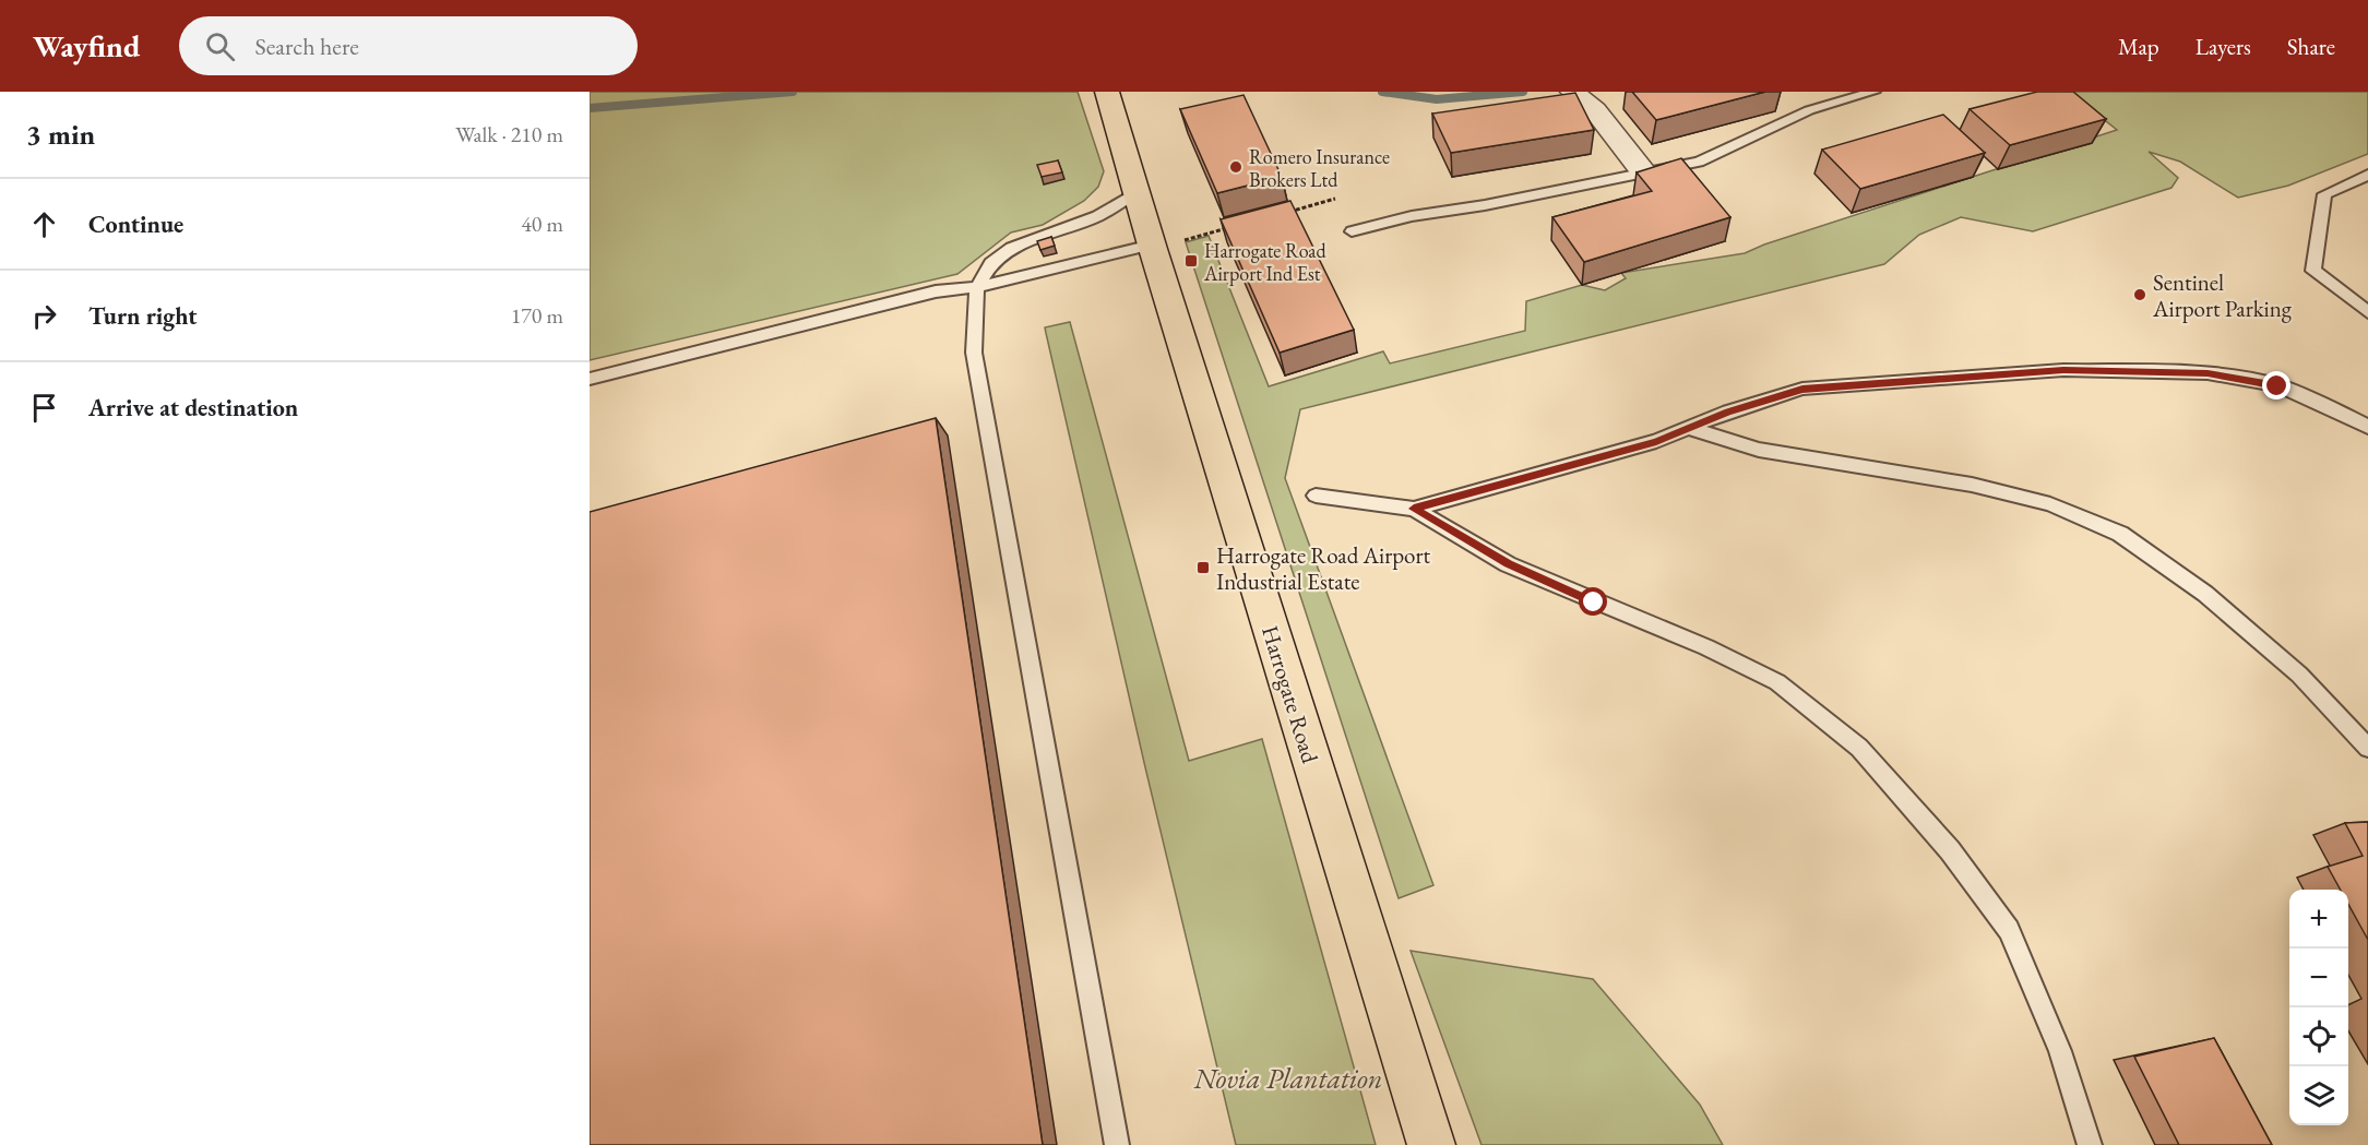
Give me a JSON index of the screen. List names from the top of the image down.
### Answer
{
  "streets": {
    "highway": ["Harrogate Road"]
  },
  "parks": ["Novia Plantation"],
  "places": {
    "other": ["Romero Insurance Brokers Ltd", "Sentinel Airport Parking"],
    "transit": ["Harrogate Road Airport Ind Est", "Harrogate Road Airport Industrial Estate"]
  },
  "page": {
    "header": "Wayfind",
    "search": "Search here",
    "nav": ["Map", "Layers", "Share"],
    "heading": ["3 min", "Walk · 210 m"],
    "list": [
      ["Continue", "40 m"],
      ["Turn right", "170 m"],
      "Arrive at destination"
    ],
    "map_buttons": ["+", "−"]
  }
}
